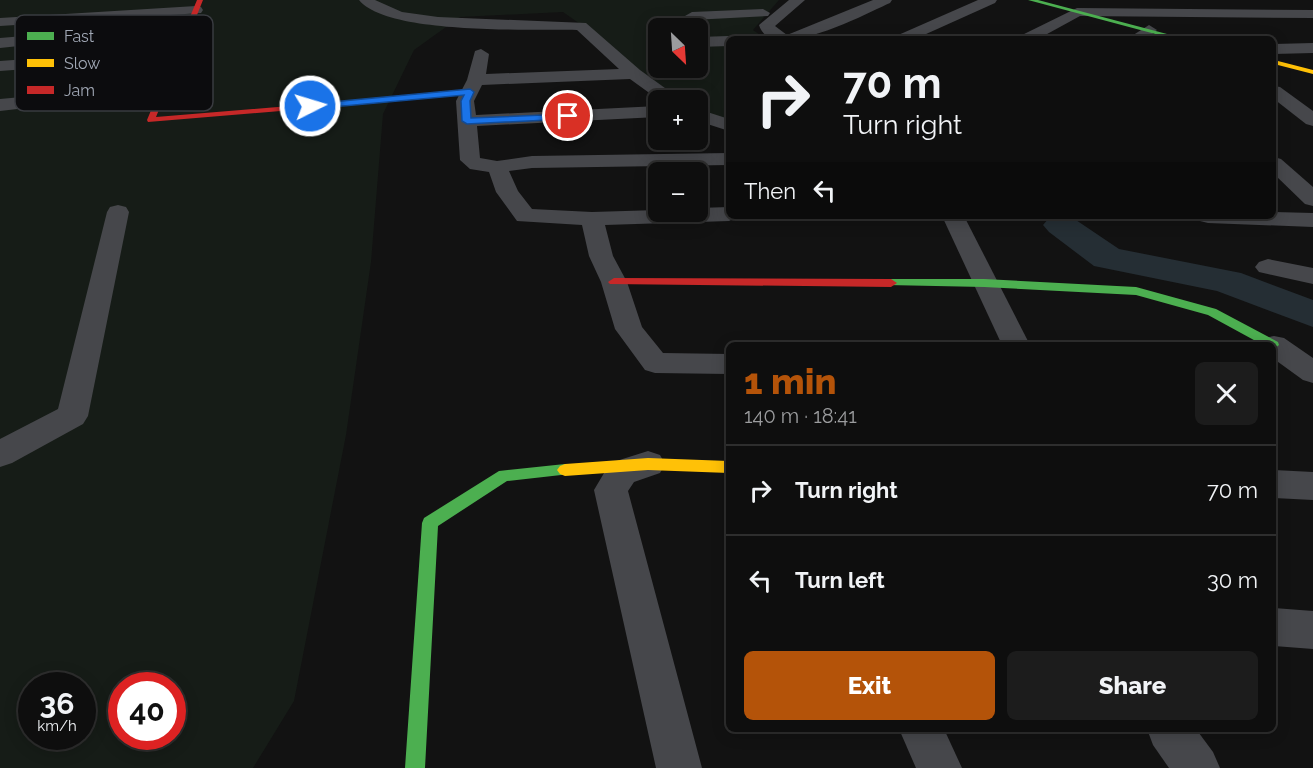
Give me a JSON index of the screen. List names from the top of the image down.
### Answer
{
  "legend": ["Fast", "Slow", "Jam"],
  "north": "bottom right",
  "page": {
    "map_buttons": ["+", "−"],
    "turn": ["70 m", "Turn right"],
    "then": "Then",
    "heading": ["1 min", "140 m · 18:41"],
    "list": [
      {
        "name": "Turn right",
        "value": "70 m"
      },
      {
        "name": "Turn left",
        "value": "30 m"
      }
    ],
    "buttons": ["Exit", "Share"],
    "speed": "36 km/h",
    "limit": "40"
  }
}
